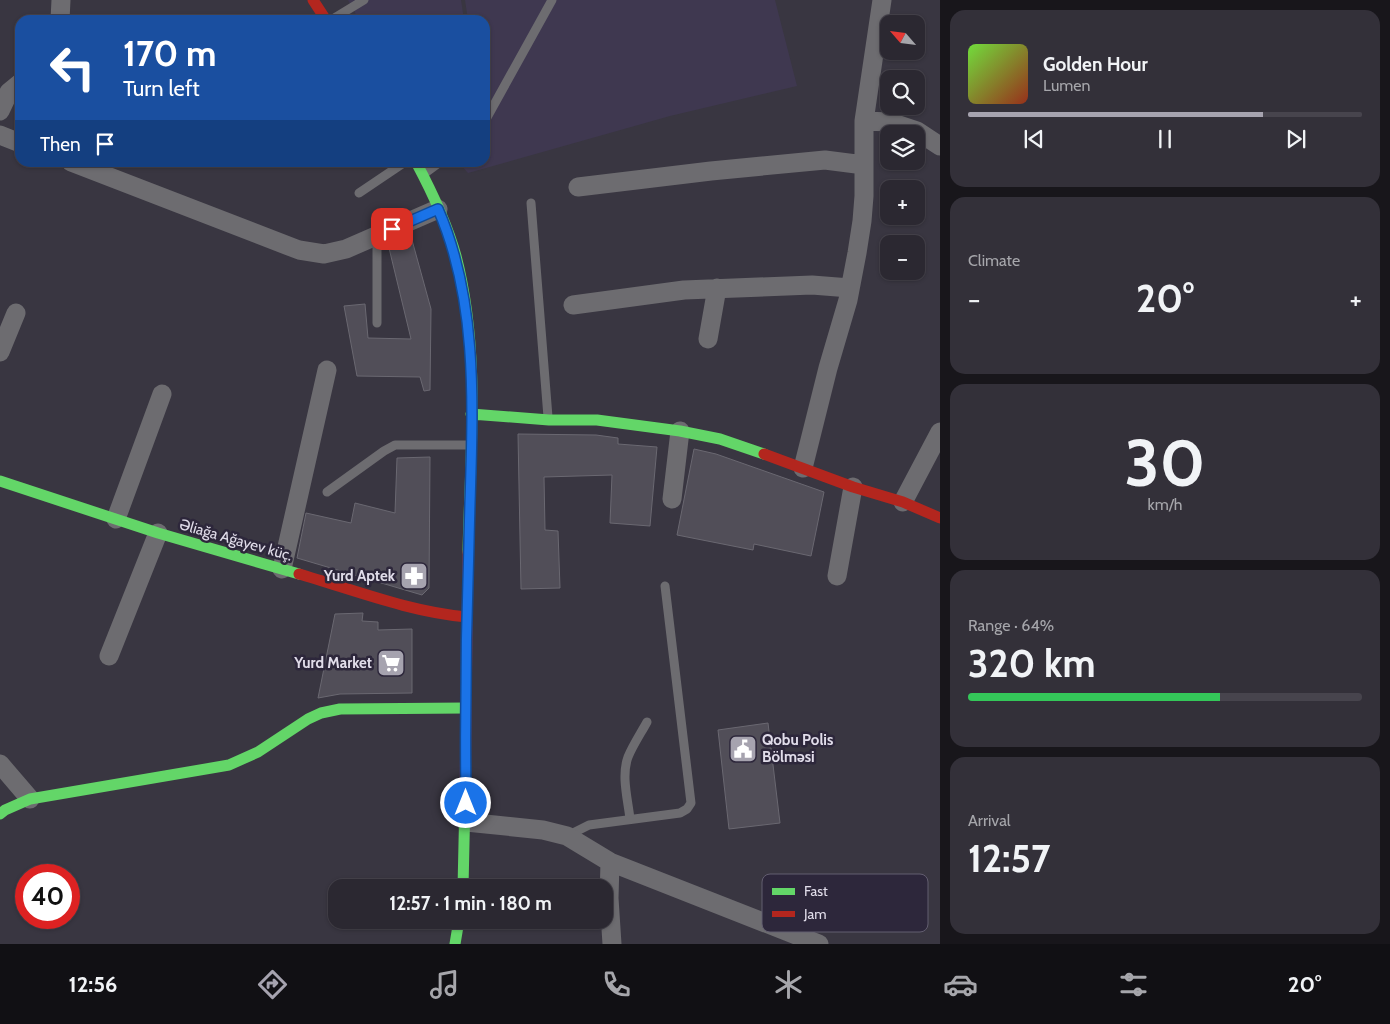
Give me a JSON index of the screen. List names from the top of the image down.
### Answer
{
  "streets": {
    "street": ["Əliağa Ağayev küç."]
  },
  "places": {
    "pharmacy": ["Yurd Aptek"],
    "supermarket": ["Yurd Market"],
    "public building": ["Qobu Polis Bölməsi"]
  },
  "legend": ["Fast", "Jam"],
  "north": "top left",
  "page": {
    "map_buttons": ["+", "−"],
    "turn": ["170 m", "Turn left"],
    "song": ["Golden Hour", "Lumen"],
    "then": "Then",
    "tile": [
      "Climate",
      ["30", "km/h"],
      ["Range · 64%", "320 km"],
      ["Arrival", "12:57"]
    ],
    "heat": ["−", "20°", "+"],
    "limit": "40",
    "trip": "12:57 · 1 min · 180 m",
    "tabs": ["12:56", "20°"]
  }
}
